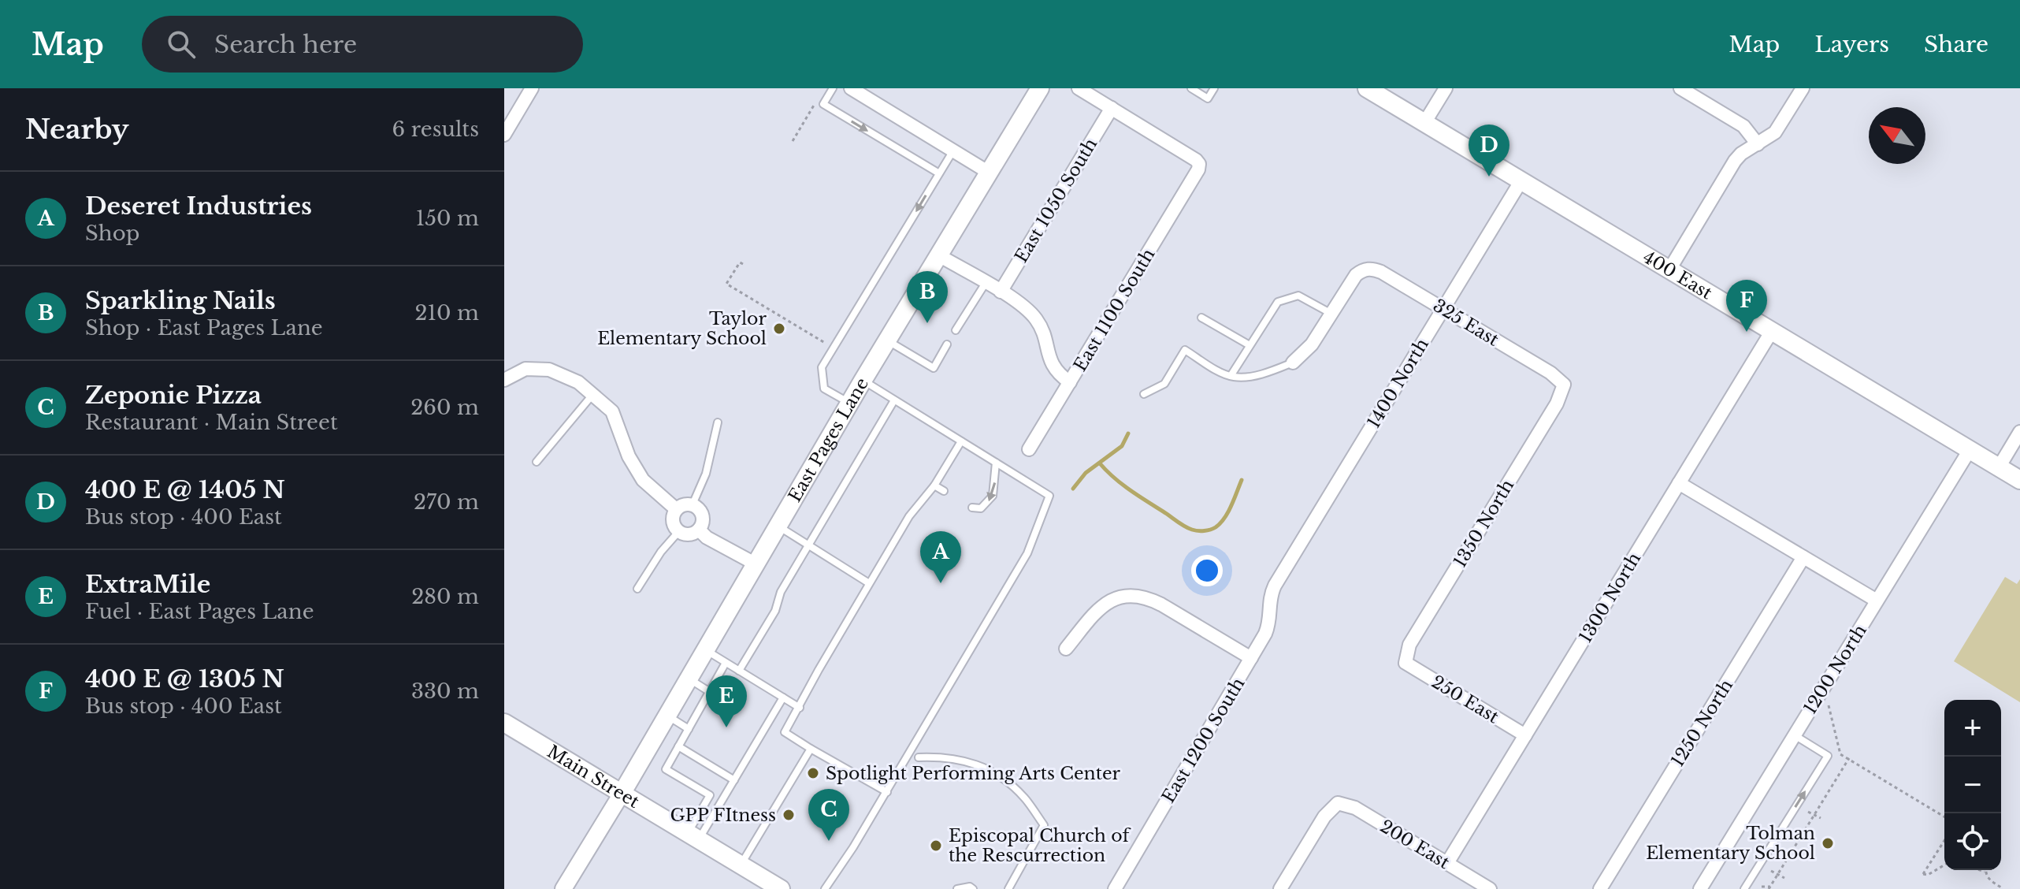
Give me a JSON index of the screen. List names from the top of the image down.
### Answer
{
  "streets": {
    "main road": ["400 East", "East Pages Lane", "Main Street"],
    "street": [
      "East 1050 South",
      "East 1100 South",
      "325 East",
      "1400 North",
      "1350 North",
      "1300 North",
      "1200 North",
      "250 East",
      "1250 North",
      "East 1200 South",
      "200 East"
    ]
  },
  "crossings": [
    ["East 1050 South", "East 1100 South"],
    ["400 East", "1400 North"],
    ["400 East", "1300 North"],
    ["400 East", "1200 North"],
    ["325 East", "1400 North"],
    ["325 East", "1350 North"],
    ["1400 North", "East 1200 South"],
    ["East Pages Lane", "Main Street"],
    ["1350 North", "250 East"],
    ["1300 North", "250 East"],
    ["1300 North", "200 East"]
  ],
  "places": [
    "Taylor Elementary School",
    "Spotlight Performing Arts Center",
    "GPP FItness",
    "Tolman Elementary School",
    "Episcopal Church of the Rescurrection"
  ],
  "north": "top left",
  "page": {
    "header": "Map",
    "search": "Search here",
    "nav": ["Map", "Layers", "Share"],
    "heading": ["Nearby", "6 results"],
    "pins": [
      "D",
      "B",
      "F",
      "A",
      "E",
      "C"
    ],
    "list": [
      {
        "mark": "A",
        "name": "Deseret Industries",
        "note": "Shop",
        "value": "150 m"
      },
      {
        "mark": "B",
        "name": "Sparkling Nails",
        "note": "Shop · East Pages Lane",
        "value": "210 m"
      },
      {
        "mark": "C",
        "name": "Zeponie Pizza",
        "note": "Restaurant · Main Street",
        "value": "260 m"
      },
      {
        "mark": "D",
        "name": "400 E @ 1405 N",
        "note": "Bus stop · 400 East",
        "value": "270 m"
      },
      {
        "mark": "E",
        "name": "ExtraMile",
        "note": "Fuel · East Pages Lane",
        "value": "280 m"
      },
      {
        "mark": "F",
        "name": "400 E @ 1305 N",
        "note": "Bus stop · 400 East",
        "value": "330 m"
      }
    ],
    "map_buttons": ["+", "−"]
  }
}
